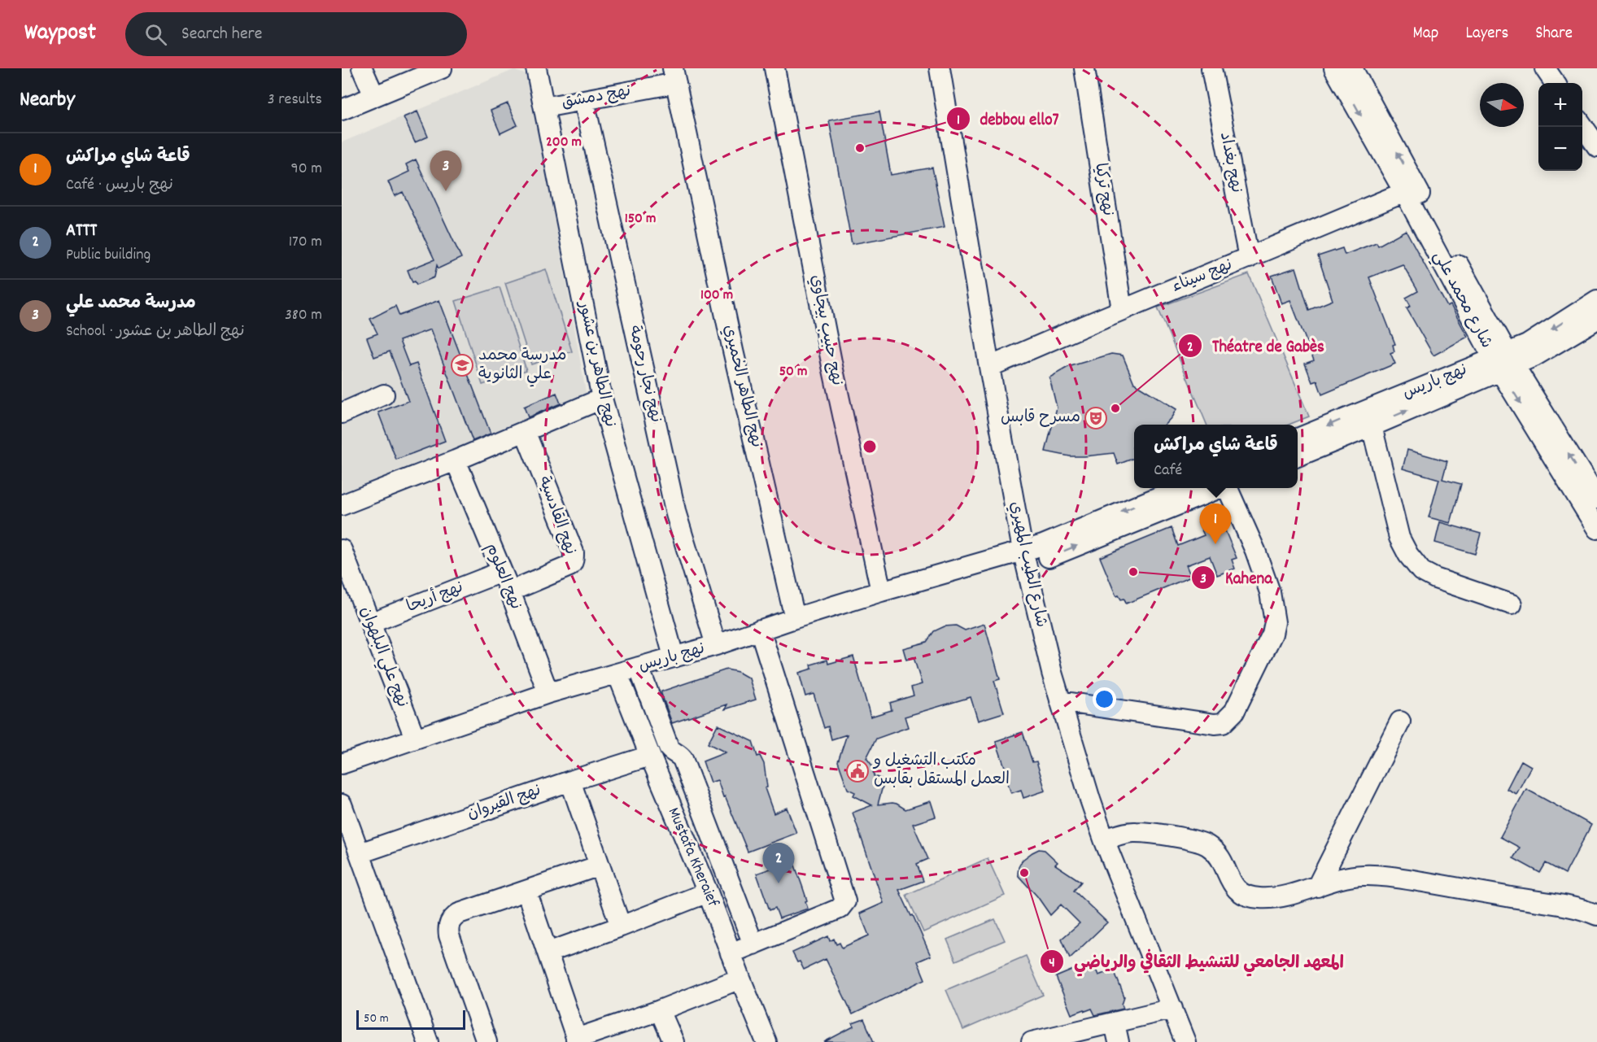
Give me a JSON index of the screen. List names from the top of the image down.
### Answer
{
  "streets": {
    "street": [
      "نهج دمشق",
      "نهج بغداد",
      "نهج تركيا",
      "نهج سيناء",
      "شارع محمد علي",
      "نهج حبيب بيجاوي",
      "نهج الطاهر بن عشور",
      "نهج نجار رحومة",
      "نهج باريس",
      "نهج الطاهر الخميري",
      "نهج القادسية",
      "شارع الطيب المهيري",
      "نهج العلوم",
      "نهج أريحا",
      "نهج علي البلهوان",
      "نهج القيروان",
      "Mustafa Kheraief"
    ]
  },
  "crossings": [
    ["نهج دمشق", "نهج الطاهر بن عشور"],
    ["نهج دمشق", "نهج نجار رحومة"],
    ["نهج دمشق", "نهج الطاهر الخميري"],
    ["نهج بغداد", "نهج سيناء"],
    ["نهج تركيا", "نهج سيناء"],
    ["نهج سيناء", "شارع محمد علي"],
    ["نهج سيناء", "شارع الطيب المهيري"],
    ["شارع محمد علي", "نهج باريس"],
    ["نهج حبيب بيجاوي", "نهج باريس"],
    ["نهج الطاهر بن عشور", "نهج باريس"],
    ["نهج نجار رحومة", "نهج باريس"],
    ["نهج باريس", "نهج الطاهر الخميري"],
    ["نهج باريس", "شارع الطيب المهيري"],
    ["نهج باريس", "نهج العلوم"],
    ["نهج باريس", "نهج علي البلهوان"],
    ["نهج باريس", "Mustafa Kheraief"],
    ["نهج القادسية", "نهج العلوم"],
    ["نهج العلوم", "نهج أريحا"],
    ["نهج أريحا", "نهج علي البلهوان"],
    ["نهج القيروان", "Mustafa Kheraief"]
  ],
  "places": {
    "other": [
      "debbou ello7",
      "Théatre de Gabès",
      "Kahena",
      "المعهد الجامعي للتنشيط الثقافي والرياضي"
    ],
    "school or university": ["مدرسة محمد علي الثانوية"],
    "theatre": ["مسرح قابس"],
    "public building": ["مكتب التشغيل و العمل المستقل بقابس"]
  },
  "scale_bar": "50 m",
  "north": "right",
  "page": {
    "header": "Waypost",
    "search": "Search here",
    "nav": ["Map", "Layers", "Share"],
    "heading": ["Nearby", "3 results"],
    "map_buttons": ["+", "−"],
    "list": [
      {
        "mark": "1",
        "name": "قاعة شاي مراكش",
        "note": "Café · نهج باريس",
        "value": "90 m"
      },
      {
        "mark": "2",
        "name": "ATTT",
        "note": "Public building",
        "value": "170 m"
      },
      {
        "mark": "3",
        "name": "مدرسة محمد علي",
        "note": "School · نهج الطاهر بن عشور",
        "value": "380 m"
      }
    ],
    "pins": ["3", "1", "2"],
    "popup": ["قاعة شاي مراكش", "Café"],
    "scale": "50 m"
  },
  "rings": [
    "200 m",
    "150 m",
    "100 m",
    "50 m"
  ]
}
